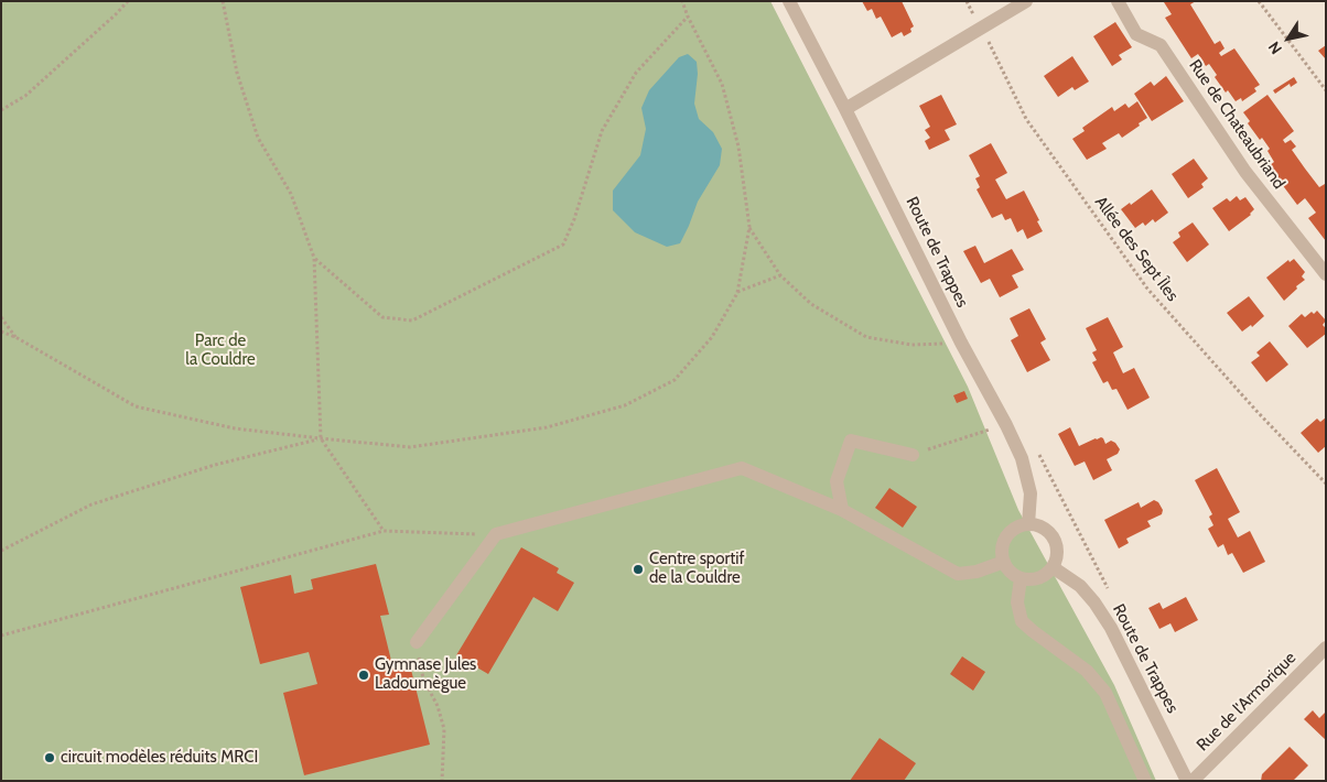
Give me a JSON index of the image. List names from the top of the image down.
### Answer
{
  "streets": {
    "street": ["Rue de Chateaubriand", "Route de Trappes", "Rue de l'Armorique"],
    "path": ["Allée des Sept Îles"]
  },
  "parks": ["Parc de la Couldre"],
  "places": ["Centre sportif de la Couldre", "Gymnase Jules Ladoumègue", "circuit modèles réduits MRCI"],
  "north": "bottom left"
}
